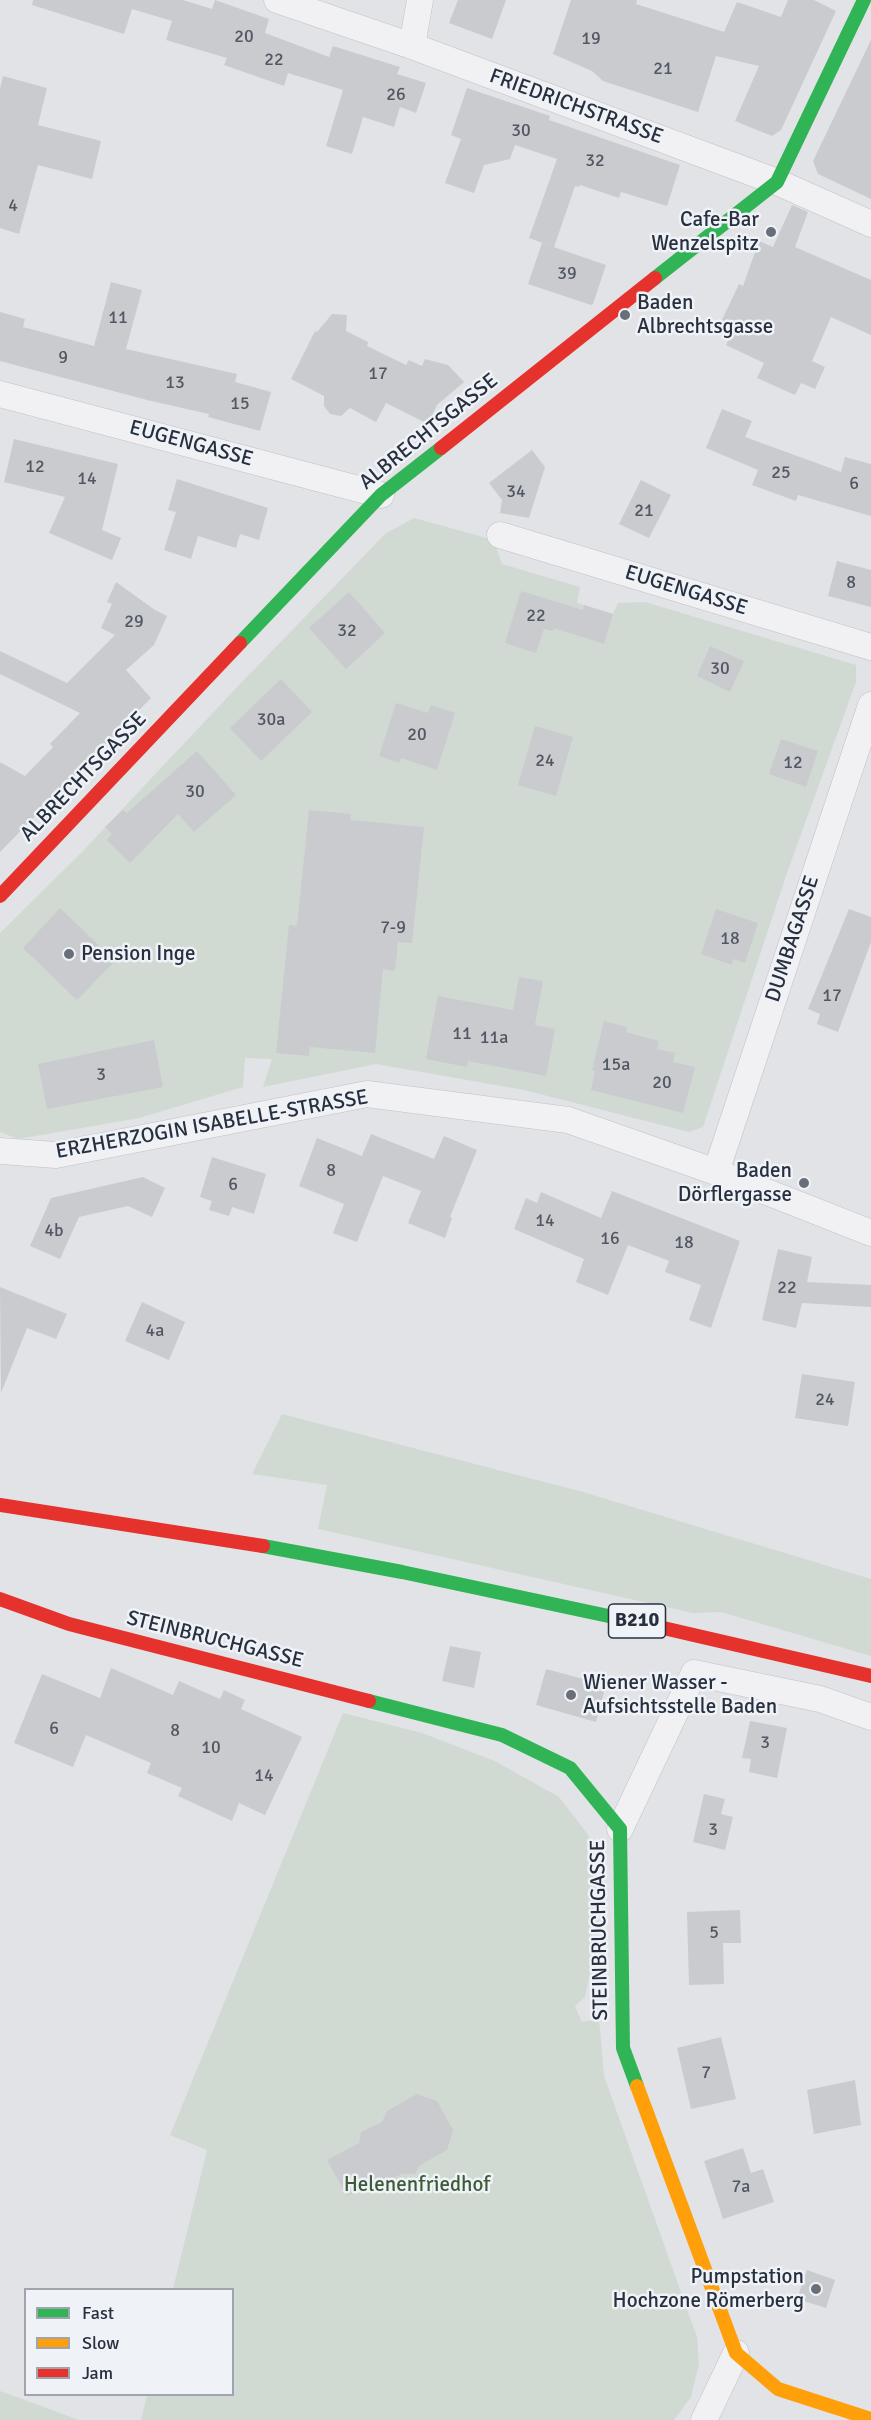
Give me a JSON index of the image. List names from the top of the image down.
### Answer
{
  "streets": {
    "street": [
      "FRIEDRICHSTRASSE",
      "ALBRECHTSGASSE",
      "EUGENGASSE",
      "DUMBAGASSE",
      "ERZHERZOGIN ISABELLE-STRASSE",
      "B210",
      "STEINBRUCHGASSE"
    ]
  },
  "crossings": [
    ["FRIEDRICHSTRASSE", "ALBRECHTSGASSE"],
    ["ALBRECHTSGASSE", "EUGENGASSE"],
    ["DUMBAGASSE", "ERZHERZOGIN ISABELLE-STRASSE"]
  ],
  "parks": ["Helenenfriedhof"],
  "places": [
    "Cafe-Bar Wenzelspitz",
    "Baden Albrechtsgasse",
    "Pension Inge",
    "Baden Dörflergasse",
    "Wiener Wasser - Aufsichtsstelle Baden",
    "Pumpstation Hochzone Römerberg"
  ],
  "house_numbers": [
    "20",
    "19",
    "22",
    "21",
    "26",
    "30",
    "32",
    "4",
    "39",
    "11",
    "9",
    "17",
    "13",
    "15",
    "12",
    "25",
    "14",
    "6",
    "34",
    "21",
    "8",
    "22",
    "29",
    "32",
    "30",
    "30a",
    "20",
    "24",
    "12",
    "30",
    "7-9",
    "18",
    "17",
    "11",
    "11a",
    "15a",
    "3",
    "20",
    "8",
    "6",
    "14",
    "4b",
    "16",
    "18",
    "22",
    "4a",
    "24",
    "6",
    "8",
    "3",
    "10",
    "14",
    "3",
    "5",
    "7",
    "7a"
  ],
  "legend": ["Fast", "Slow", "Jam"]
}
